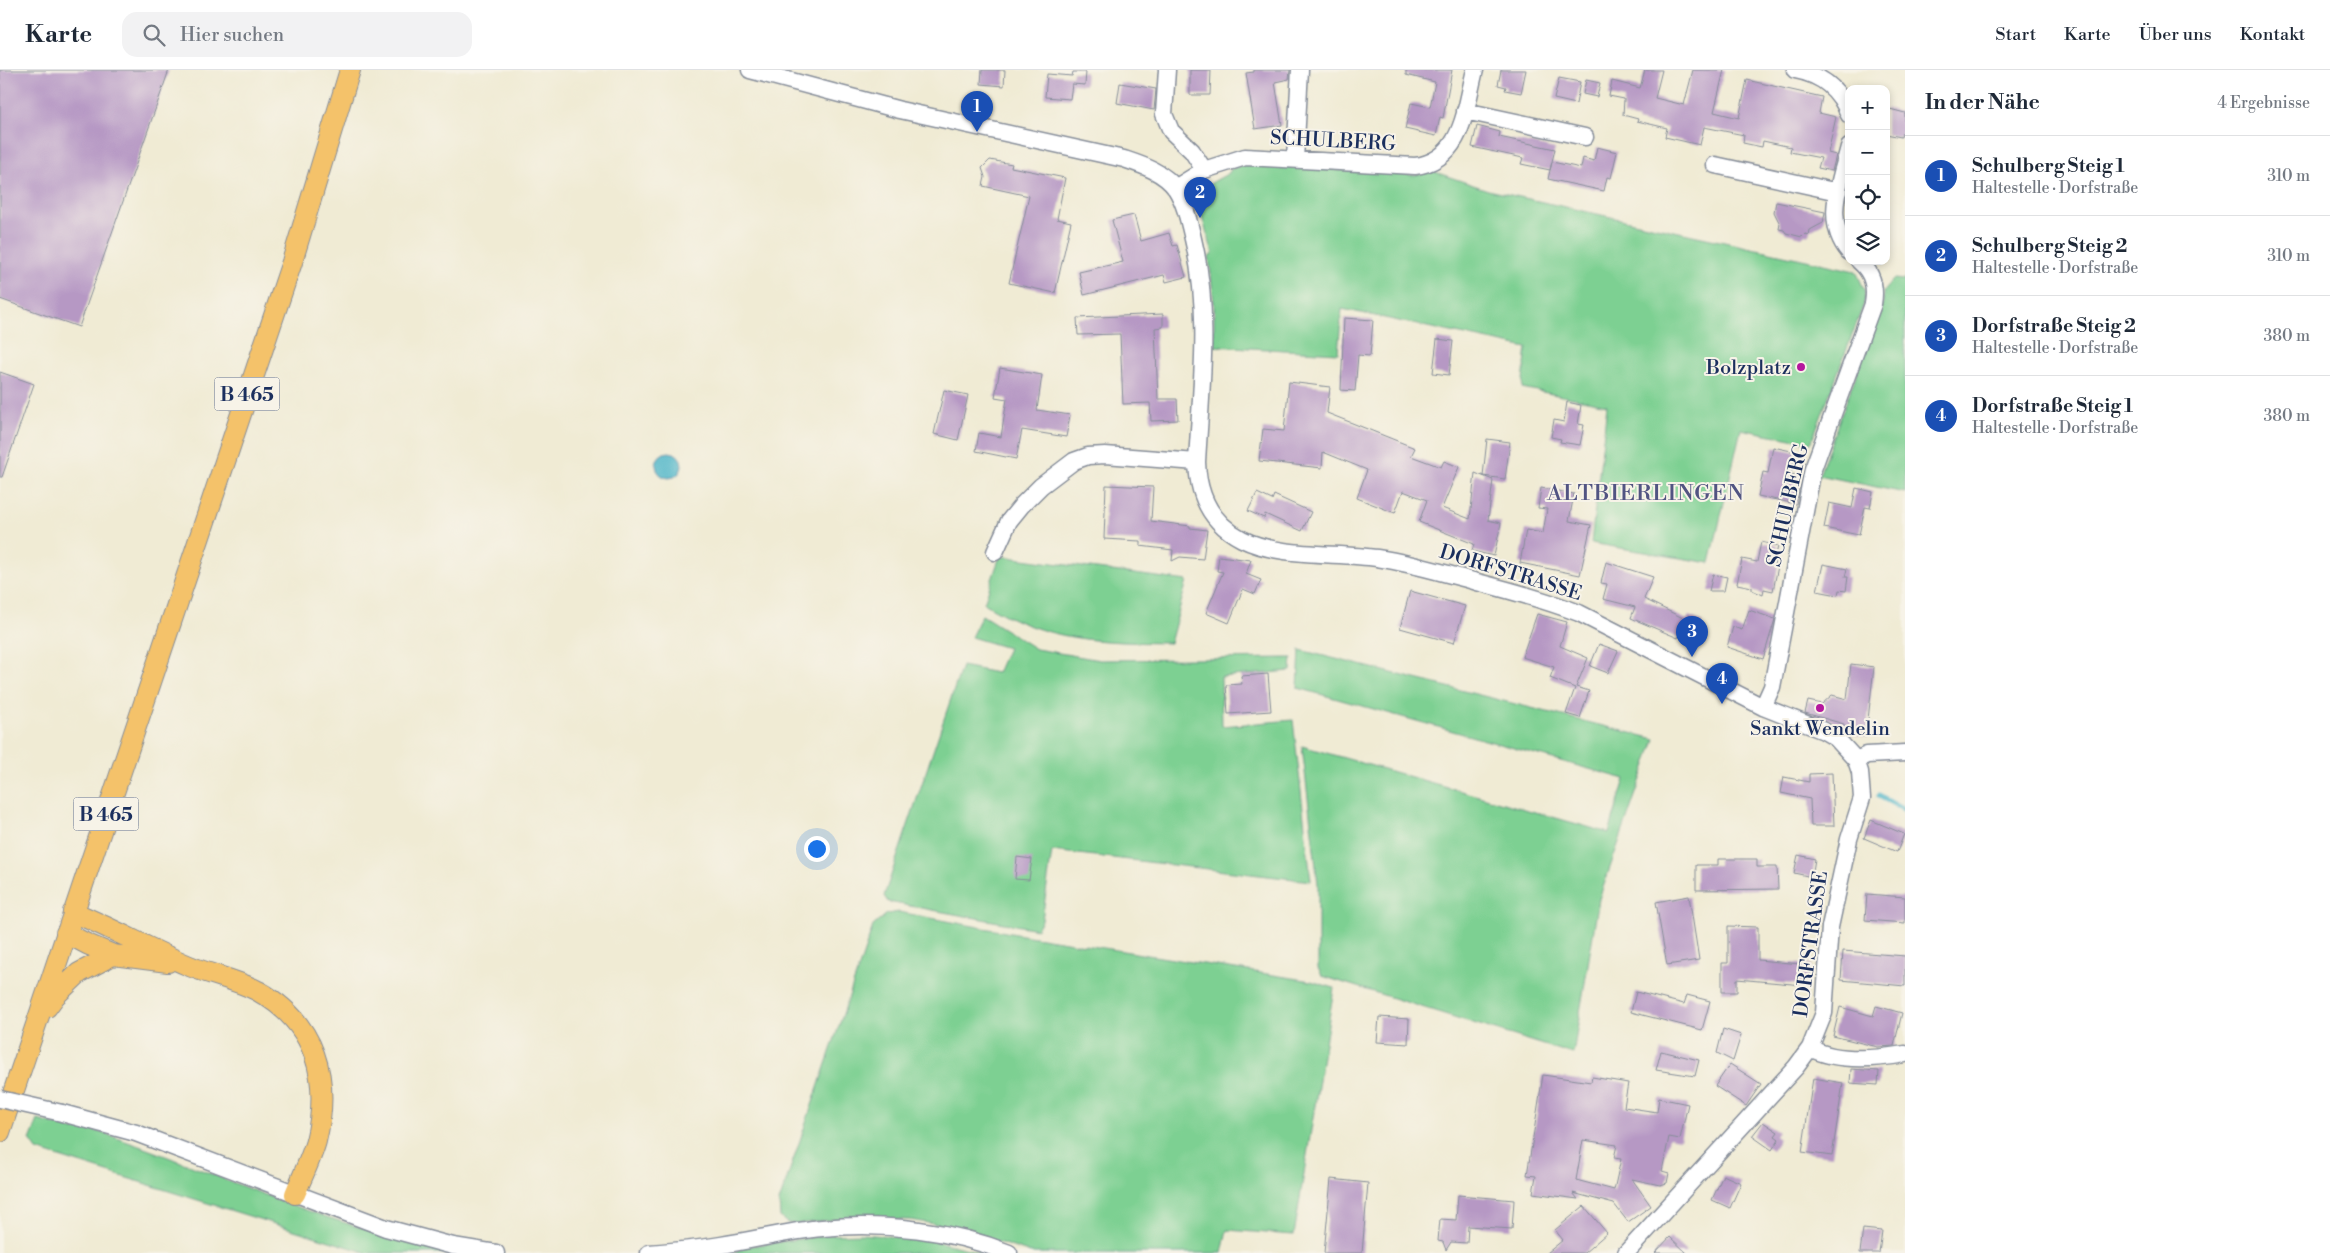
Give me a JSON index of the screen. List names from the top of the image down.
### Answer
{
  "streets": {
    "main road": ["B 465"],
    "street": ["SCHULBERG", "DORFSTRASSE"]
  },
  "crossings": [
    ["SCHULBERG", "DORFSTRASSE"]
  ],
  "districts": ["ALTBIERLINGEN"],
  "places": ["Bolzplatz", "Sankt Wendelin"],
  "page": {
    "header": "Karte",
    "search": "Hier suchen",
    "nav": [
      "Start",
      "Karte",
      "Über uns",
      "Kontakt"
    ],
    "heading": ["In der Nähe", "4 Ergebnisse"],
    "map_buttons": ["+", "−"],
    "pins": [
      "1",
      "2",
      "3",
      "4"
    ],
    "list": [
      {
        "mark": "1",
        "name": "Schulberg Steig 1",
        "note": "Haltestelle · Dorfstraße",
        "value": "310 m"
      },
      {
        "mark": "2",
        "name": "Schulberg Steig 2",
        "note": "Haltestelle · Dorfstraße",
        "value": "310 m"
      },
      {
        "mark": "3",
        "name": "Dorfstraße Steig 2",
        "note": "Haltestelle · Dorfstraße",
        "value": "380 m"
      },
      {
        "mark": "4",
        "name": "Dorfstraße Steig 1",
        "note": "Haltestelle · Dorfstraße",
        "value": "380 m"
      }
    ]
  }
}
